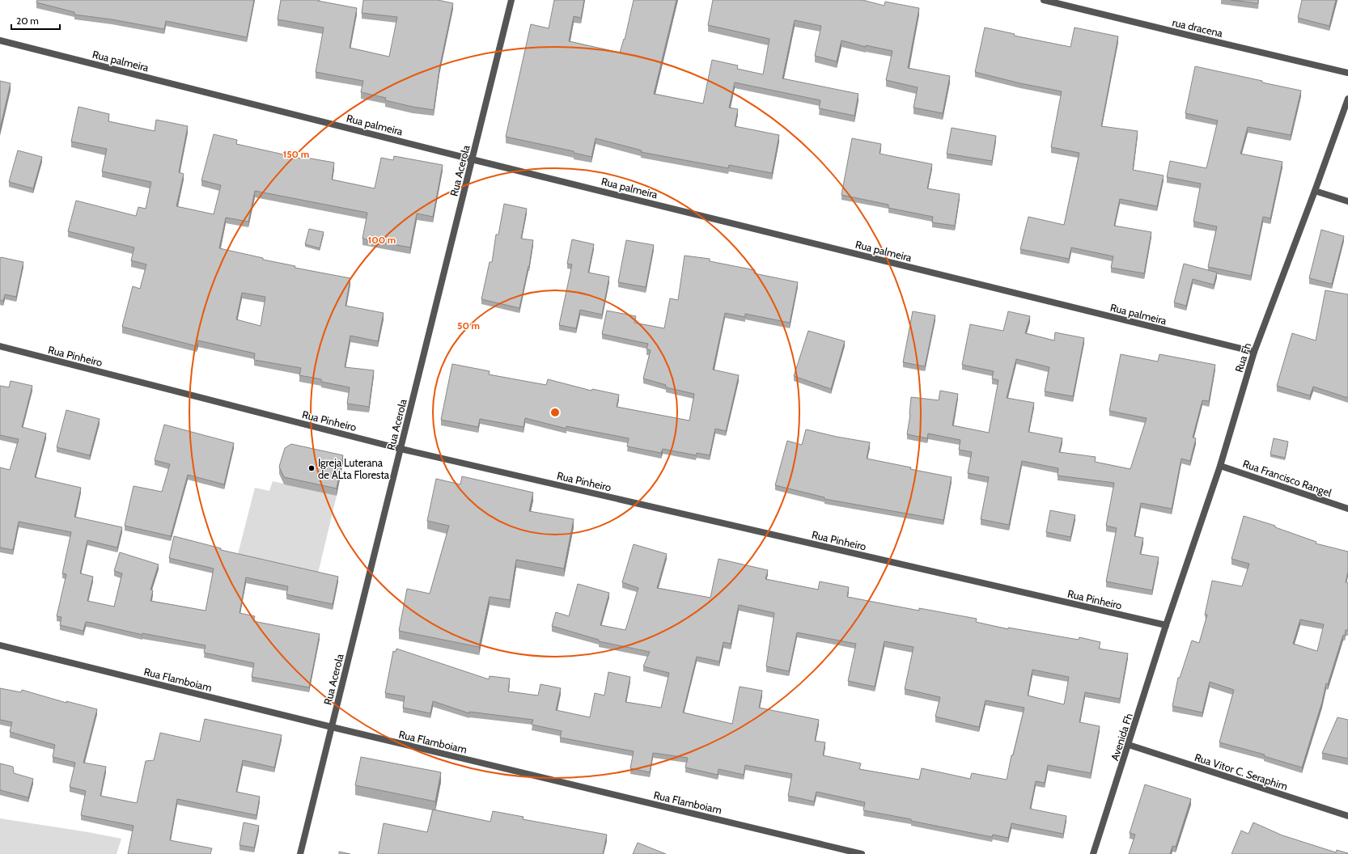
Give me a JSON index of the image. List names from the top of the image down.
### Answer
{
  "streets": {
    "street": [
      "rua dracena",
      "Rua palmeira",
      "Rua Acerola",
      "Rua Pinheiro",
      "Rua Fh",
      "Rua Francisco Rangel",
      "Rua Flamboiam",
      "Avenida Fh",
      "Rua Vitor C. Seraphim"
    ]
  },
  "crossings": [
    ["Rua palmeira", "Rua Acerola"],
    ["Rua palmeira", "Rua Fh"],
    ["Rua Acerola", "Rua Pinheiro"],
    ["Rua Acerola", "Rua Flamboiam"],
    ["Rua Pinheiro", "Rua Fh"],
    ["Rua Pinheiro", "Avenida Fh"],
    ["Rua Fh", "Rua Francisco Rangel"],
    ["Rua Fh", "Avenida Fh"],
    ["Avenida Fh", "Rua Vitor C. Seraphim"]
  ],
  "places": ["Igreja Luterana de ALta Floresta"],
  "scale_bar": "20 m",
  "rings": ["150 m", "100 m", "50 m"]
}
